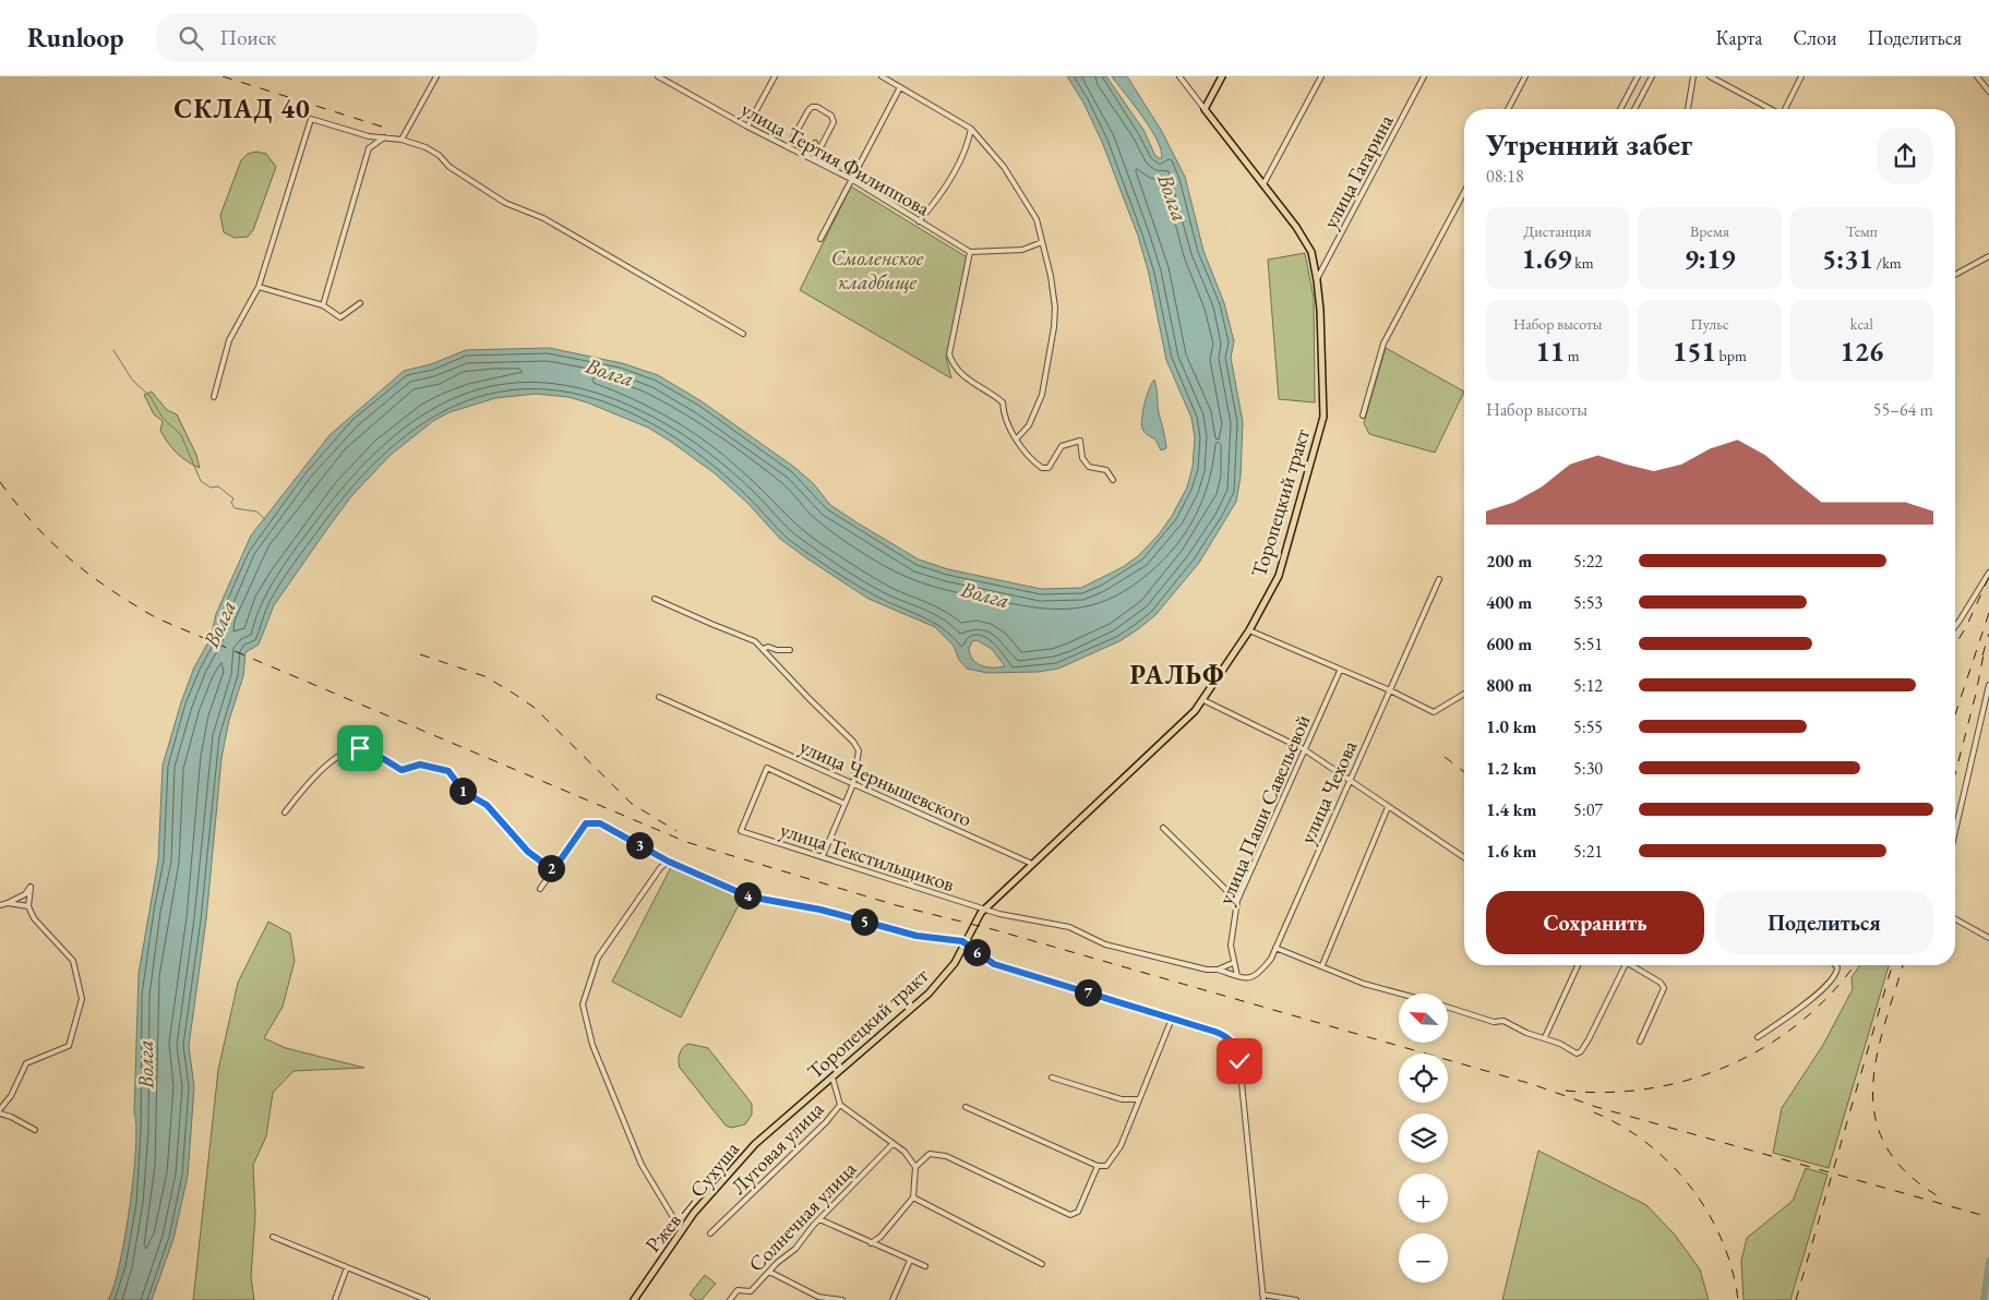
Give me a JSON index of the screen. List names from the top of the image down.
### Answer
{
  "streets": {
    "main road": ["Торопецкий тракт", "Ржев — Сухуша"],
    "street": [
      "улица Тертия Филиппова",
      "улица Гагарина",
      "улица Чернышевского",
      "улица Чехова",
      "улица Паши Савельевой",
      "улица Текстильщиков",
      "Луговая улица",
      "Солнечная улица"
    ]
  },
  "crossings": [
    ["улица Гагарина", "Торопецкий тракт"],
    ["Торопецкий тракт", "улица Чернышевского"],
    ["Торопецкий тракт", "улица Текстильщиков"],
    ["Торопецкий тракт", "Ржев — Сухуша"],
    ["улица Чехова", "улица Паши Савельевой"]
  ],
  "districts": ["СКЛАД 40", "РАЛЬФ"],
  "water": ["Волга"],
  "parks": ["Смоленское кладбище"],
  "north": "top left",
  "page": {
    "header": "Runloop",
    "search": "Поиск",
    "nav": ["Карта", "Слои", "Поделиться"],
    "heading": ["Утренний забег", "08:18"],
    "stats": [
      ["Дистанция", "1.69 km"],
      ["Время", "9:19"],
      ["Темп", "5:31 /km"],
      ["Набор высоты", "11 m"],
      ["Пульс", "151 bpm"],
      ["kcal", "126"]
    ],
    "chart": ["Набор высоты", "55–64 m"],
    "list": [
      {
        "name": "200 m",
        "note": "5:22"
      },
      {
        "name": "400 m",
        "note": "5:53"
      },
      {
        "name": "600 m",
        "note": "5:51"
      },
      {
        "name": "800 m",
        "note": "5:12"
      },
      {
        "name": "1.0 km",
        "note": "5:55"
      },
      {
        "name": "1.2 km",
        "note": "5:30"
      },
      {
        "name": "1.4 km",
        "note": "5:07"
      },
      {
        "name": "1.6 km",
        "note": "5:21"
      }
    ],
    "pins": [
      "1",
      "3",
      "2",
      "4",
      "5",
      "6",
      "7"
    ],
    "buttons": ["Сохранить", "Поделиться"],
    "map_buttons": ["+", "−"]
  }
}
